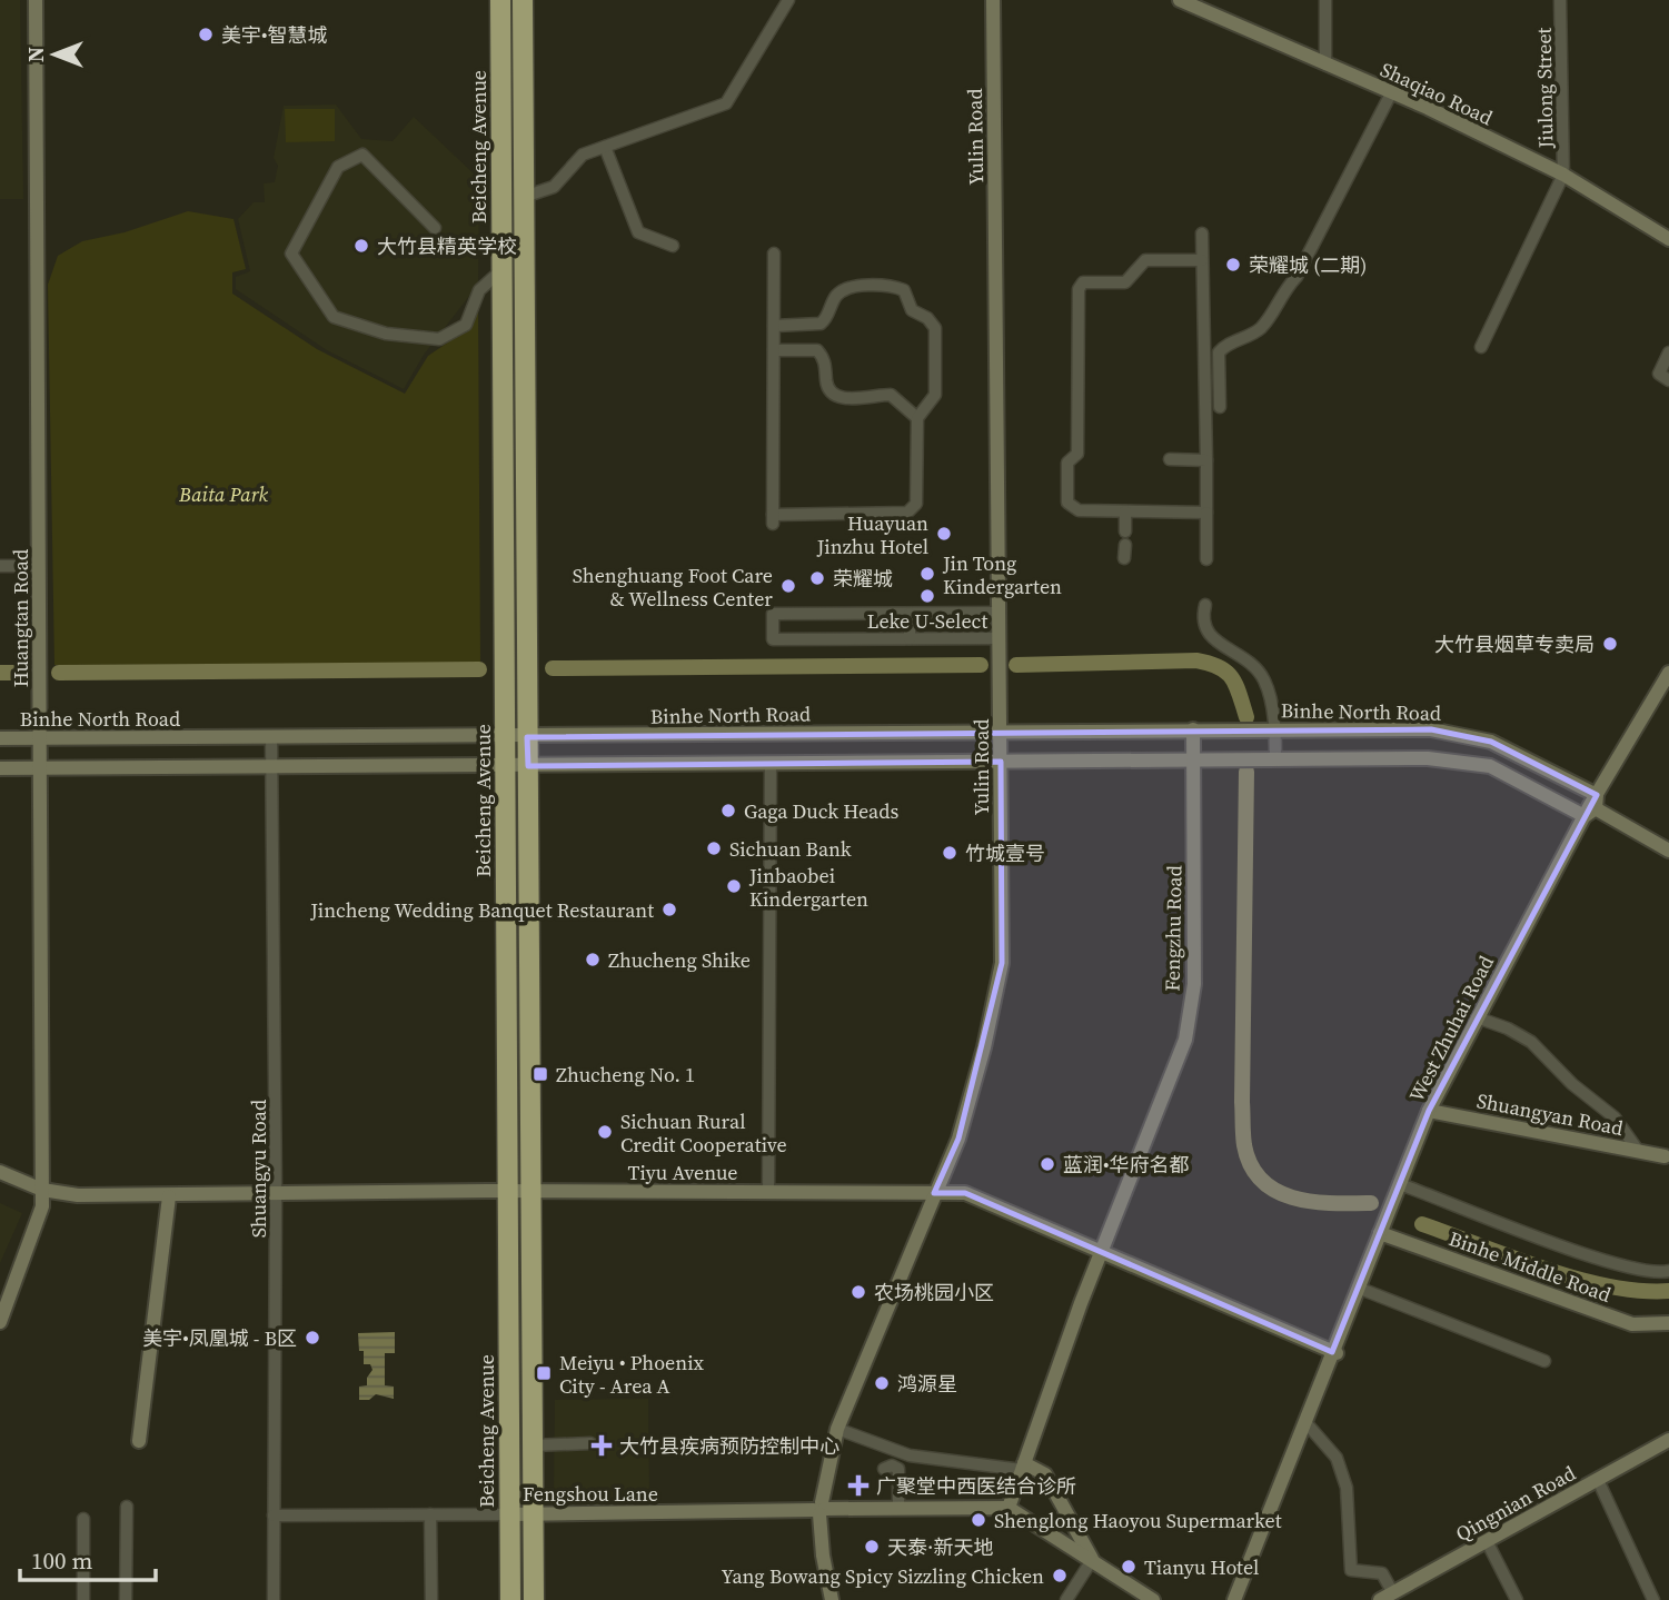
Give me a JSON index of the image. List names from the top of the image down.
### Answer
{
  "streets": {
    "highway": ["Beicheng Avenue"],
    "street": [
      "Jiulong Street",
      "Shaqiao Road",
      "Yulin Road",
      "Huangtan Road",
      "Binhe North Road",
      "Fengzhu Road",
      "West Zhuhai Road",
      "Shuangyan Road",
      "Shuangyu Road",
      "Tiyu Avenue",
      "Binhe Middle Road",
      "Fengshou Lane",
      "Qingnian Road"
    ]
  },
  "crossings": [
    ["Jiulong Street", "Shaqiao Road"],
    ["Yulin Road", "Binhe North Road"],
    ["Yulin Road", "Tiyu Avenue"],
    ["Yulin Road", "Fengshou Lane"],
    ["Beicheng Avenue", "Binhe North Road"],
    ["Beicheng Avenue", "Tiyu Avenue"],
    ["Beicheng Avenue", "Fengshou Lane"],
    ["Huangtan Road", "Binhe North Road"],
    ["Huangtan Road", "Tiyu Avenue"],
    ["Binhe North Road", "Fengzhu Road"],
    ["Binhe North Road", "West Zhuhai Road"],
    ["Binhe North Road", "Shuangyu Road"],
    ["Fengzhu Road", "Tiyu Avenue"],
    ["Fengzhu Road", "Fengshou Lane"],
    ["West Zhuhai Road", "Shuangyan Road"],
    ["West Zhuhai Road", "Tiyu Avenue"],
    ["West Zhuhai Road", "Binhe Middle Road"],
    ["Shuangyu Road", "Tiyu Avenue"],
    ["Shuangyu Road", "Fengshou Lane"]
  ],
  "parks": ["Baita Park"],
  "places": {
    "other": [
      "美宇•智慧城",
      "大竹县精英学校",
      "荣耀城 (二期)",
      "Huayuan Jinzhu Hotel",
      "Jin Tong Kindergarten",
      "荣耀城",
      "Shenghuang Foot Care & Wellness Center",
      "Leke U-Select",
      "大竹县烟草专卖局",
      "Gaga Duck Heads",
      "Sichuan Bank",
      "竹城壹号",
      "Jinbaobei Kindergarten",
      "Jincheng Wedding Banquet Restaurant",
      "Zhucheng Shike",
      "Sichuan Rural Credit Cooperative",
      "蓝润•华府名都",
      "农场桃园小区",
      "美宇•凤凰城 - B区",
      "鸿源星",
      "Shenglong Haoyou Supermarket",
      "天泰·新天地",
      "Tianyu Hotel",
      "Yang Bowang Spicy Sizzling Chicken"
    ],
    "transit": ["Zhucheng No. 1", "Meiyu • Phoenix City - Area A"],
    "health": ["大竹县疾病预防控制中心", "广聚堂中西医结合诊所"]
  },
  "scale_bar": "100 m",
  "north": "left"
}
